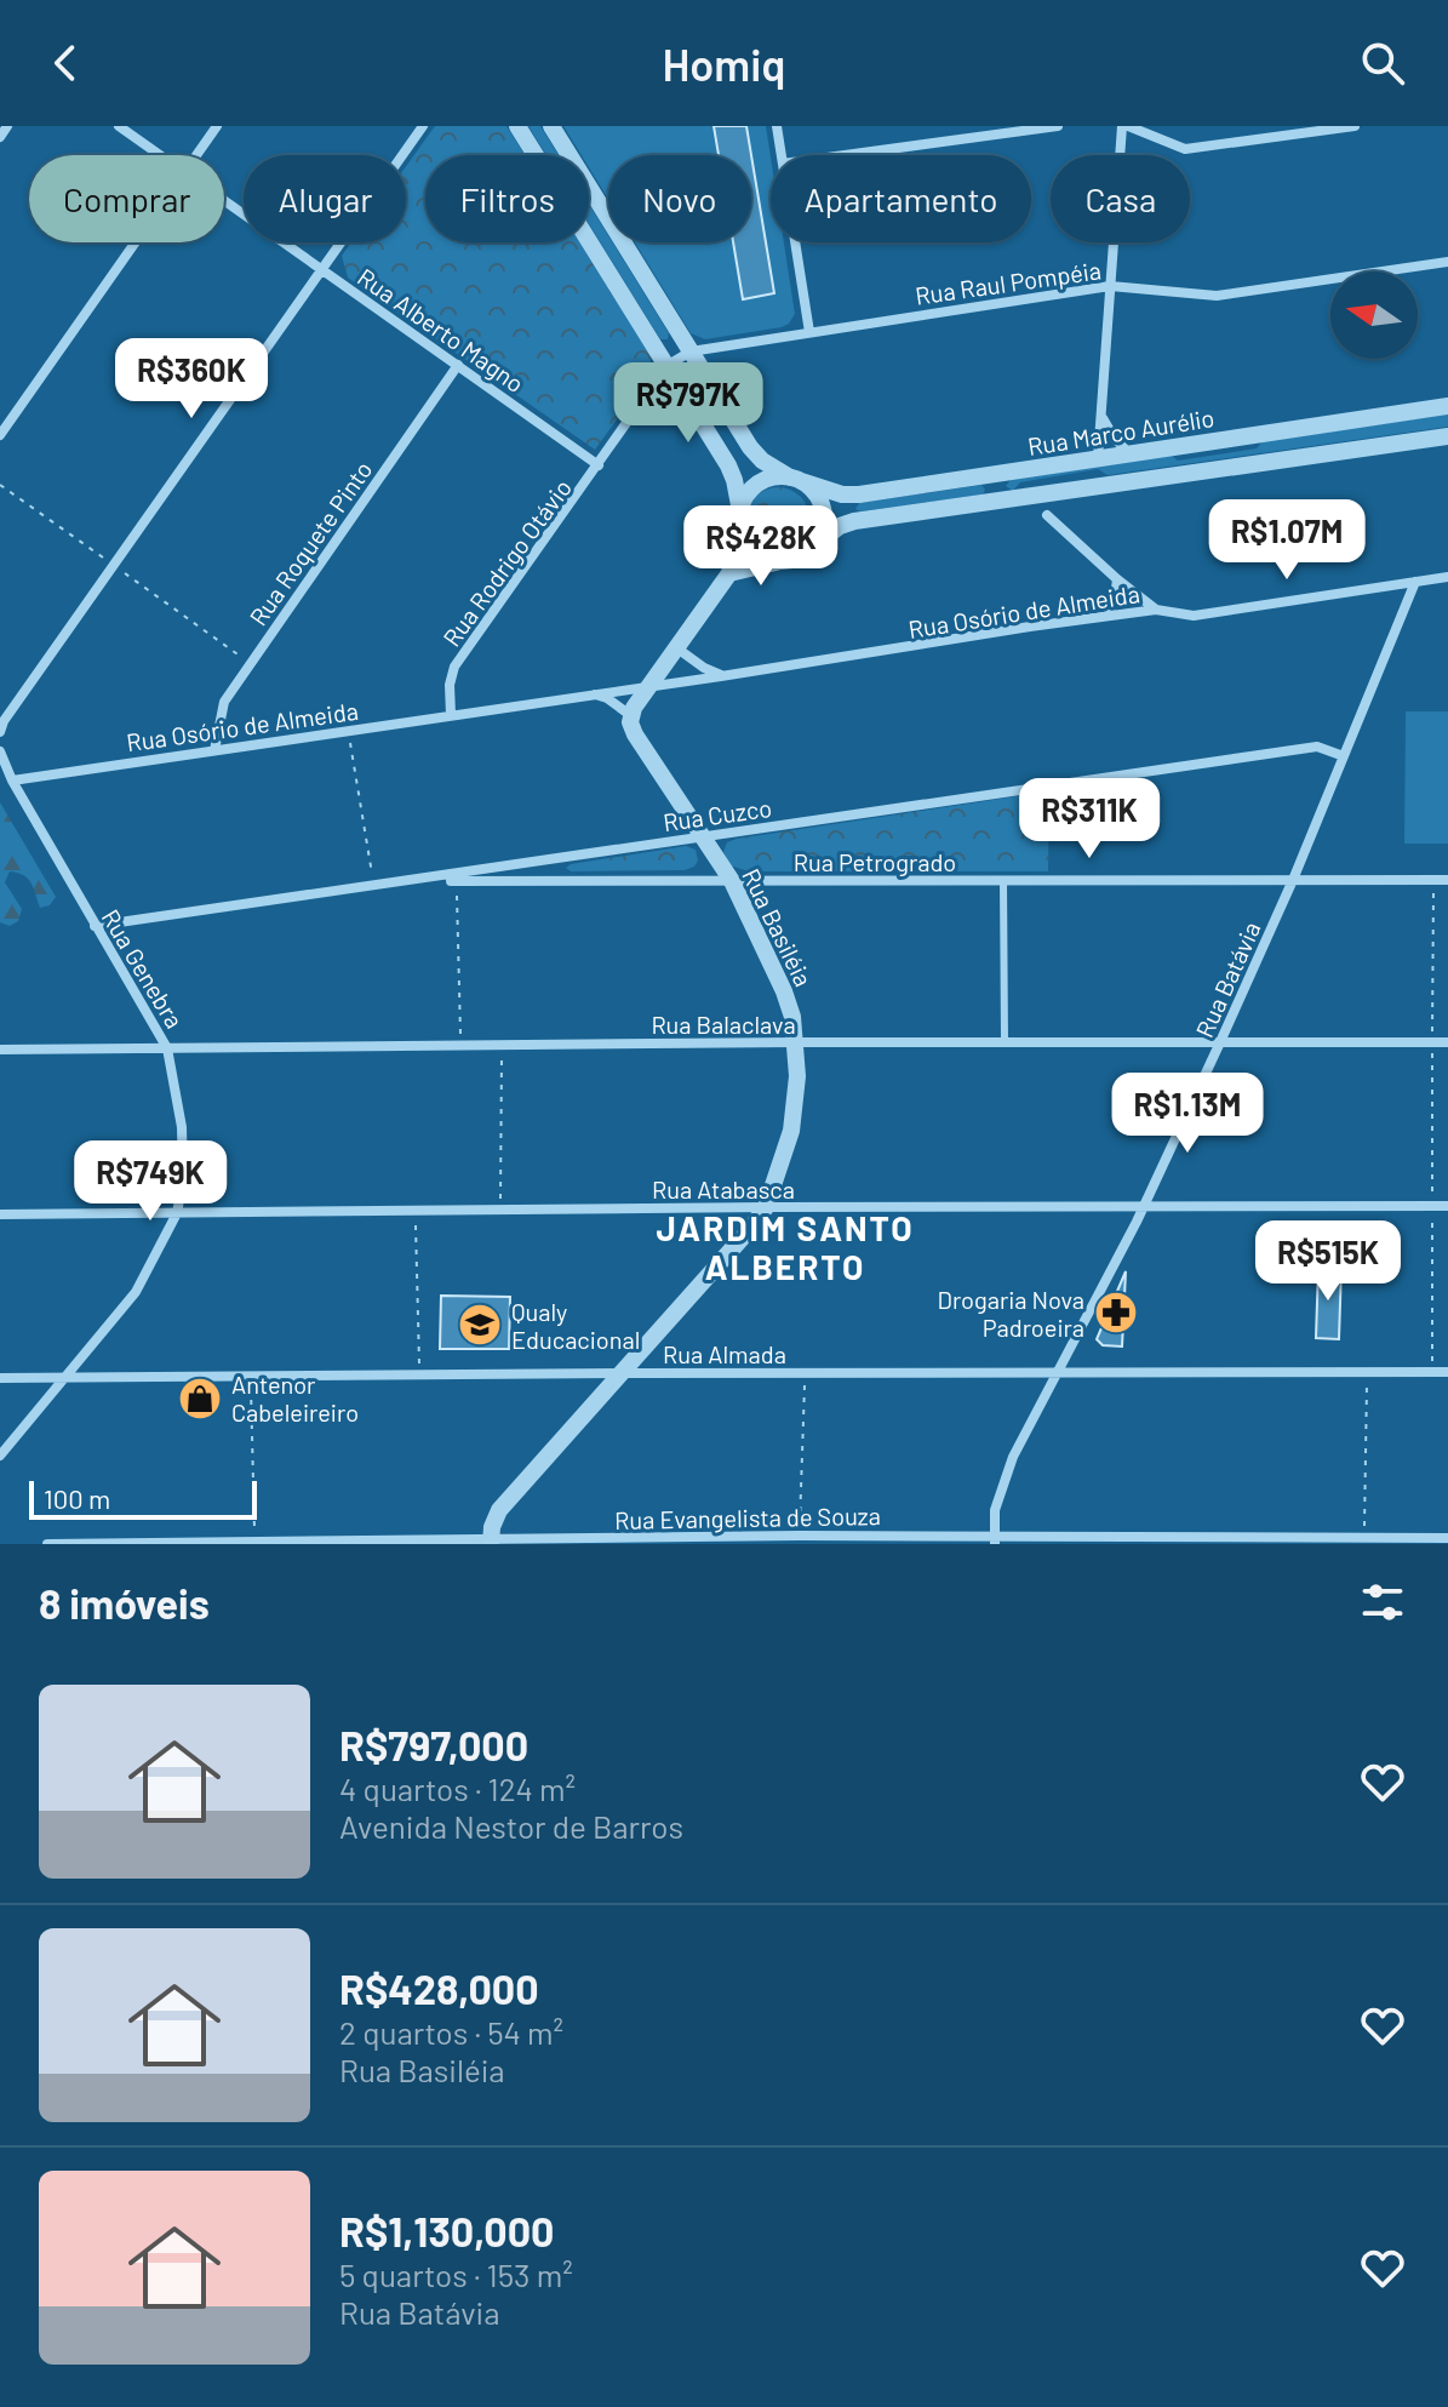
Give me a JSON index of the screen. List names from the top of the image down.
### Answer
{
  "streets": {
    "street": [
      "Rua Raul Pompéia",
      "Rua Alberto Magno",
      "Rua Marco Aurélio",
      "Rua Roquete Pinto",
      "Rua Rodrigo Otávio",
      "Rua Osório de Almeida",
      "Rua Cuzco",
      "Rua Petrogrado",
      "Rua Basiléia",
      "Rua Genebra",
      "Rua Batávia",
      "Rua Balaclava",
      "Rua Atabasca",
      "Rua Almada",
      "Rua Evangelista de Souza"
    ]
  },
  "crossings": [
    ["Rua Raul Pompéia", "Rua Rodrigo Otávio"],
    ["Rua Alberto Magno", "Rua Roquete Pinto"],
    ["Rua Alberto Magno", "Rua Rodrigo Otávio"],
    ["Rua Roquete Pinto", "Rua Osório de Almeida"],
    ["Rua Rodrigo Otávio", "Rua Osório de Almeida"],
    ["Rua Osório de Almeida", "Rua Genebra"],
    ["Rua Osório de Almeida", "Rua Batávia"],
    ["Rua Cuzco", "Rua Petrogrado"],
    ["Rua Cuzco", "Rua Basiléia"],
    ["Rua Cuzco", "Rua Genebra"],
    ["Rua Cuzco", "Rua Batávia"],
    ["Rua Petrogrado", "Rua Basiléia"],
    ["Rua Petrogrado", "Rua Batávia"],
    ["Rua Basiléia", "Rua Balaclava"],
    ["Rua Basiléia", "Rua Atabasca"],
    ["Rua Basiléia", "Rua Almada"],
    ["Rua Basiléia", "Rua Evangelista de Souza"],
    ["Rua Genebra", "Rua Balaclava"],
    ["Rua Genebra", "Rua Atabasca"],
    ["Rua Genebra", "Rua Almada"],
    ["Rua Batávia", "Rua Balaclava"],
    ["Rua Batávia", "Rua Atabasca"],
    ["Rua Batávia", "Rua Almada"],
    ["Rua Batávia", "Rua Evangelista de Souza"]
  ],
  "districts": ["JARDIM SANTO ALBERTO"],
  "places": {
    "pharmacy": ["Drogaria Nova Padroeira"],
    "school or university": ["Qualy Educacional"],
    "shop": ["Antenor Cabeleireiro"]
  },
  "scale_bar": "100 m",
  "north": "left",
  "page": {
    "header": "Homiq",
    "chip": [
      "Comprar",
      "Alugar",
      "Filtros",
      "Novo",
      "Apartamento",
      "Casa"
    ],
    "price": [
      "R$360K",
      "R$797K",
      "R$1.07M",
      "R$428K",
      "R$311K",
      "R$1.13M",
      "R$749K",
      "R$515K"
    ],
    "scale": "100 m",
    "heading": "8 imóveis",
    "list": [
      {
        "name": "R$797,000",
        "note": "4 quartos · 124 m² · Avenida Nestor de Barros"
      },
      {
        "name": "R$428,000",
        "note": "2 quartos · 54 m² · Rua Basiléia"
      },
      {
        "name": "R$1,130,000",
        "note": "5 quartos · 153 m² · Rua Batávia"
      }
    ]
  }
}
